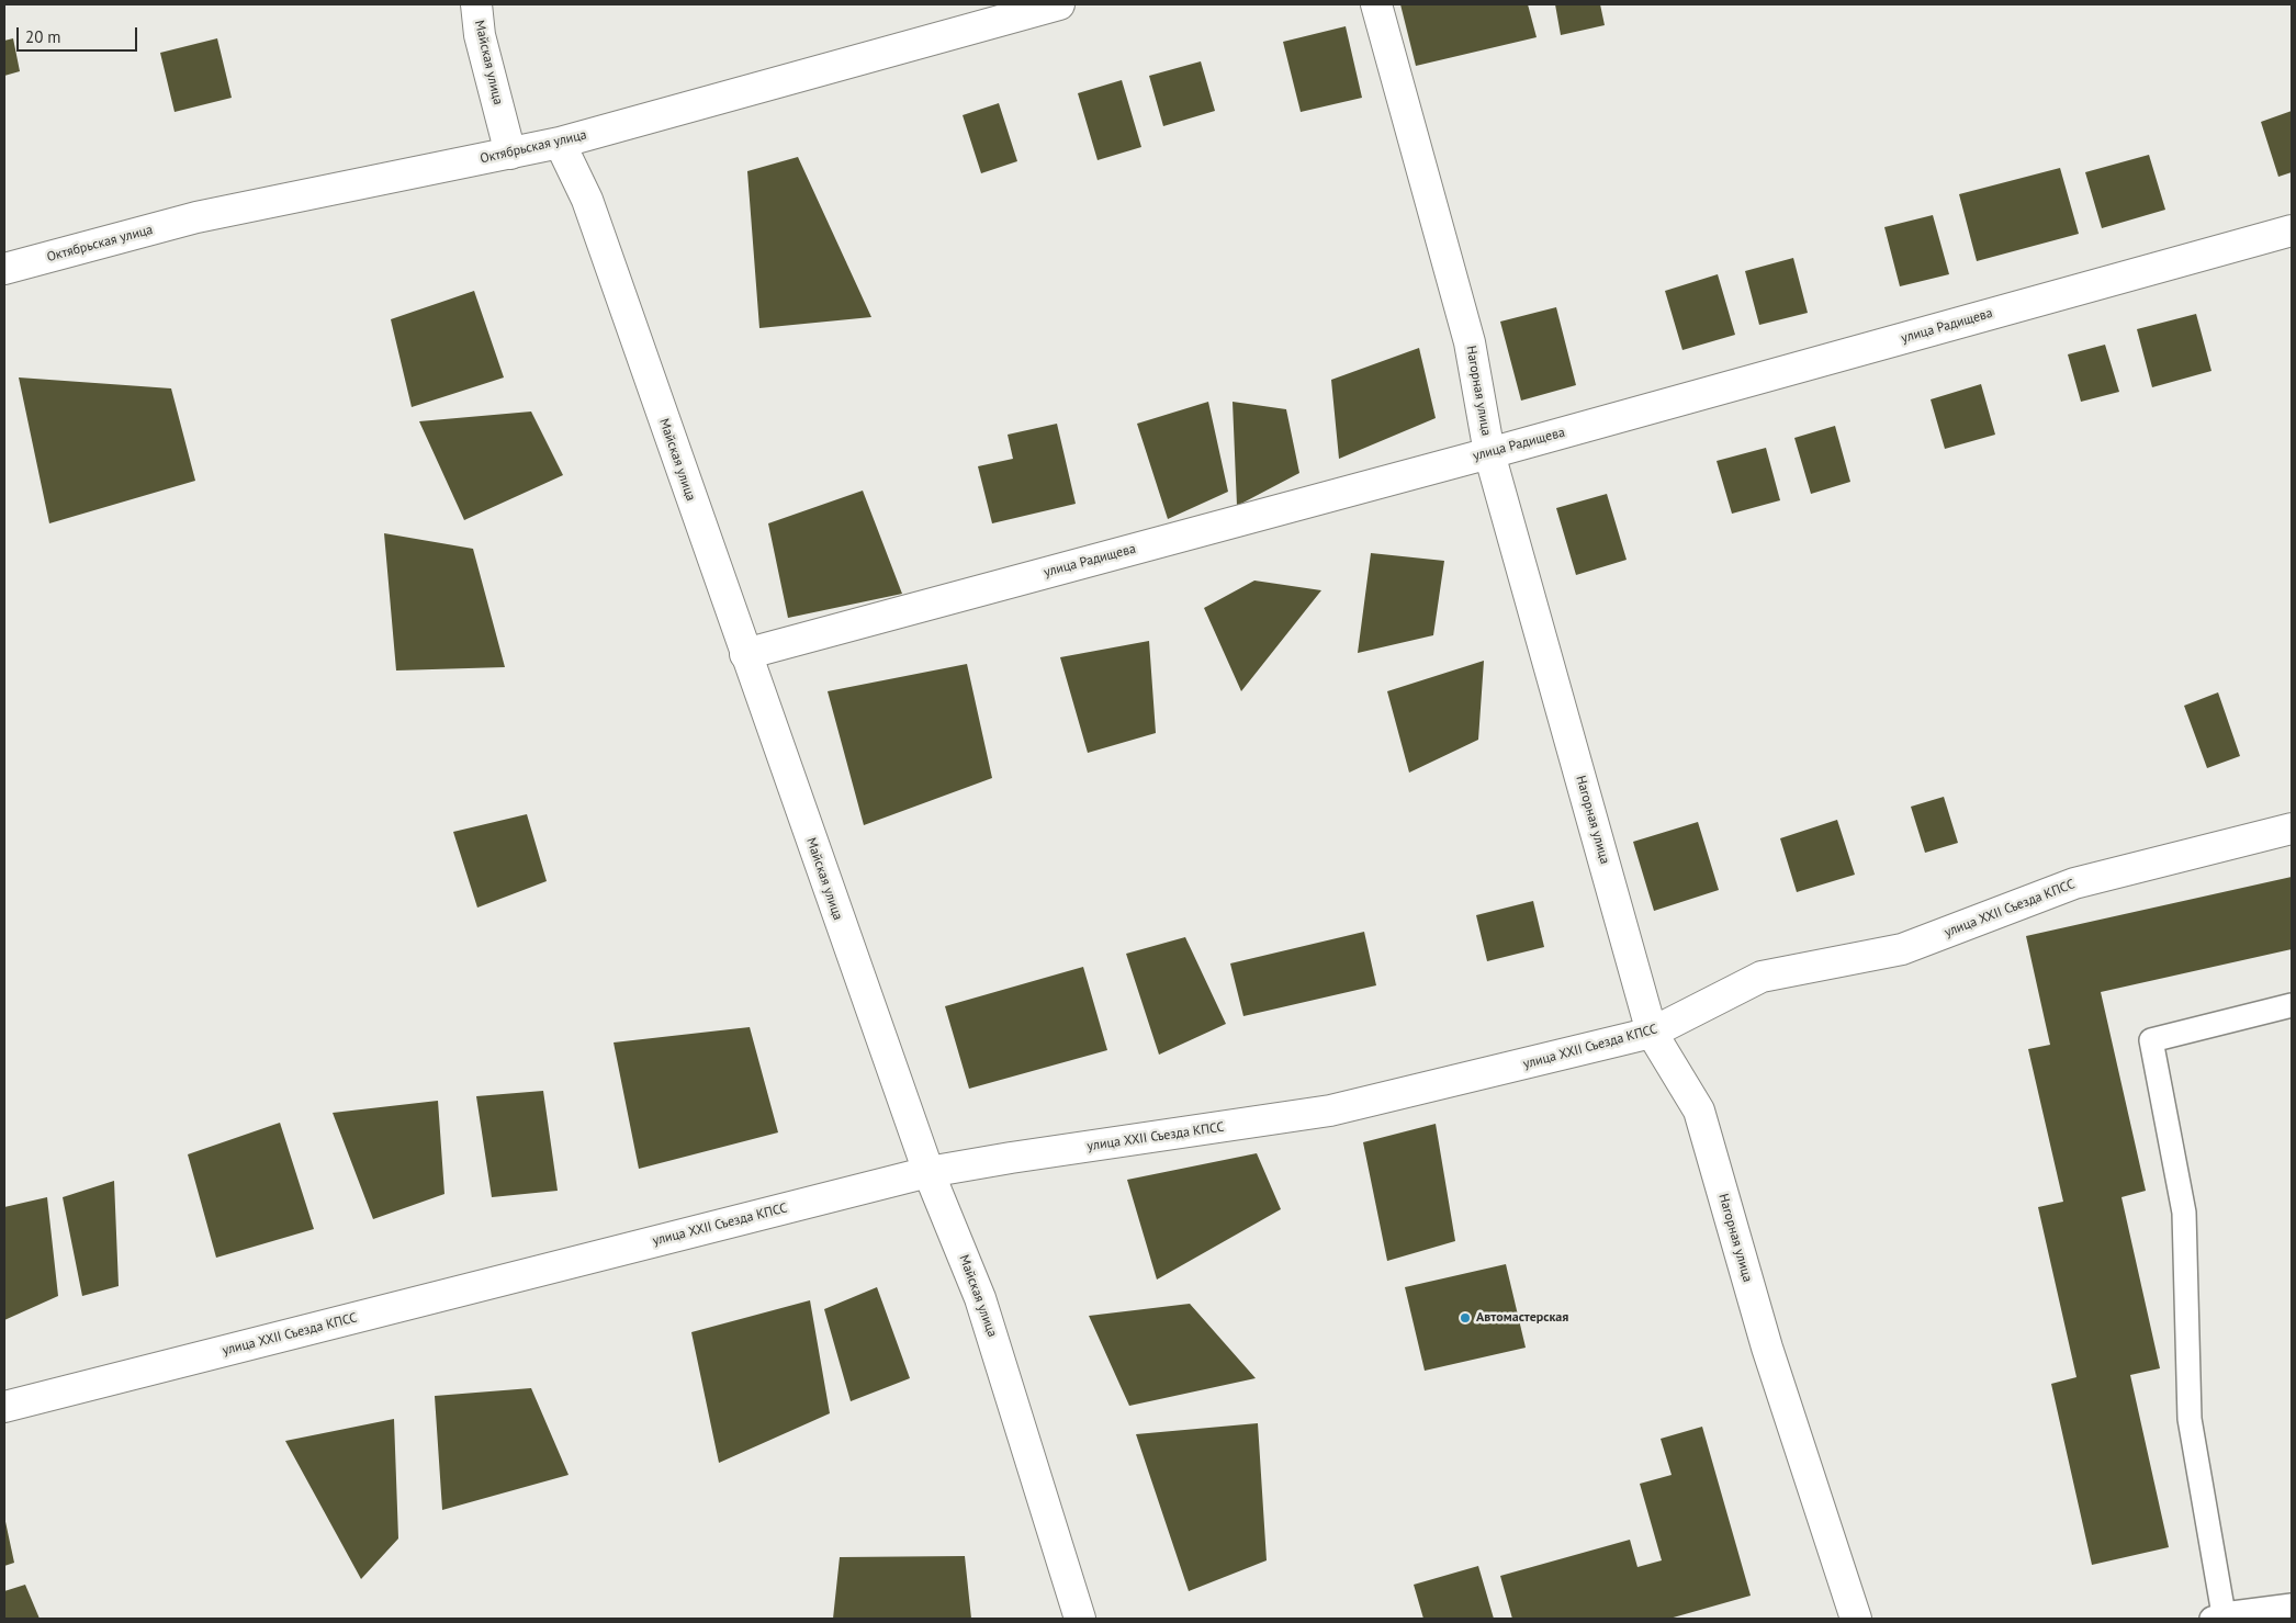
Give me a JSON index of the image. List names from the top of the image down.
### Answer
{
  "streets": {
    "street": [
      "Майская улица",
      "Октябрьская улица",
      "улица Радищева",
      "Нагорная улица",
      "улица XXII Съезда КПСС"
    ]
  },
  "crossings": [
    ["Майская улица", "Октябрьская улица"],
    ["Майская улица", "улица Радищева"],
    ["Майская улица", "улица XXII Съезда КПСС"],
    ["улица Радищева", "Нагорная улица"],
    ["Нагорная улица", "улица XXII Съезда КПСС"]
  ],
  "places": ["Автомастерская"],
  "scale_bar": "20 m"
}
